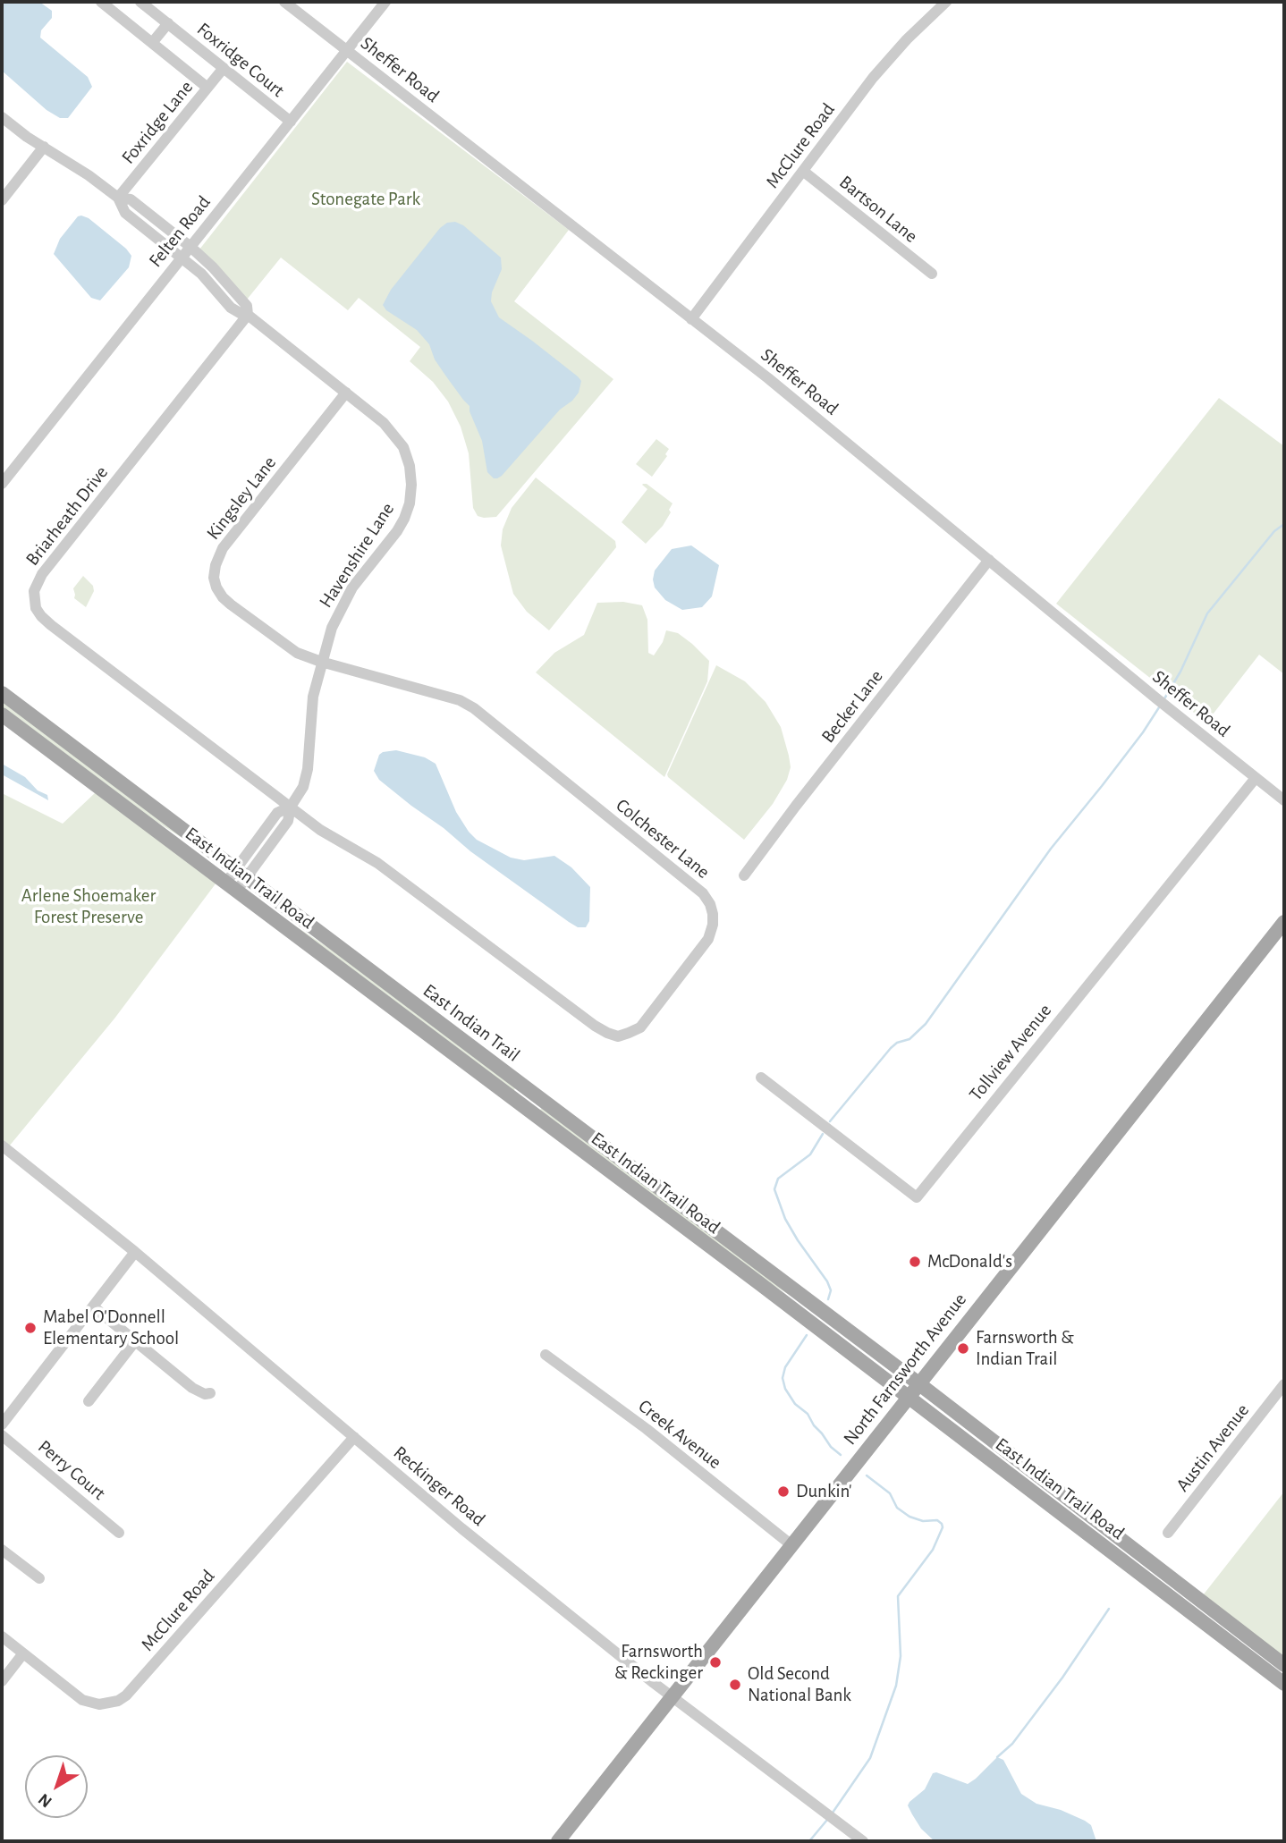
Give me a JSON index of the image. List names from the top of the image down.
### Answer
{
  "streets": {
    "main road": ["East Indian Trail Road", "East Indian Trail", "North Farnsworth Avenue"],
    "street": [
      "Foxridge Court",
      "Sheffer Road",
      "Foxridge Lane",
      "McClure Road",
      "Bartson Lane",
      "Felten Road",
      "Kingsley Lane",
      "Briarheath Drive",
      "Havenshire Lane",
      "Becker Lane",
      "Colchester Lane",
      "Tollview Avenue",
      "Creek Avenue",
      "Austin Avenue",
      "Perry Court",
      "Reckinger Road"
    ]
  },
  "crossings": [
    ["Foxridge Court", "Foxridge Lane"],
    ["Foxridge Court", "Felten Road"],
    ["Sheffer Road", "McClure Road"],
    ["Sheffer Road", "Felten Road"],
    ["Sheffer Road", "Becker Lane"],
    ["Sheffer Road", "Tollview Avenue"],
    ["Foxridge Lane", "Havenshire Lane"],
    ["McClure Road", "Bartson Lane"],
    ["McClure Road", "Reckinger Road"],
    ["Felten Road", "Havenshire Lane"],
    ["Kingsley Lane", "Havenshire Lane"],
    ["Kingsley Lane", "Colchester Lane"],
    ["Briarheath Drive", "Havenshire Lane"],
    ["Briarheath Drive", "Colchester Lane"],
    ["Havenshire Lane", "Colchester Lane"],
    ["Havenshire Lane", "East Indian Trail Road"],
    ["Havenshire Lane", "East Indian Trail"],
    ["East Indian Trail Road", "East Indian Trail"],
    ["East Indian Trail Road", "North Farnsworth Avenue"],
    ["East Indian Trail", "North Farnsworth Avenue"],
    ["North Farnsworth Avenue", "Creek Avenue"],
    ["North Farnsworth Avenue", "Reckinger Road"]
  ],
  "parks": ["Stonegate Park", "Arlene Shoemaker Forest Preserve"],
  "places": [
    "McDonald's",
    "Mabel O'Donnell Elementary School",
    "Farnsworth & Indian Trail",
    "Dunkin'",
    "Farnsworth & Reckinger",
    "Old Second National Bank"
  ],
  "north": "bottom left"
}
